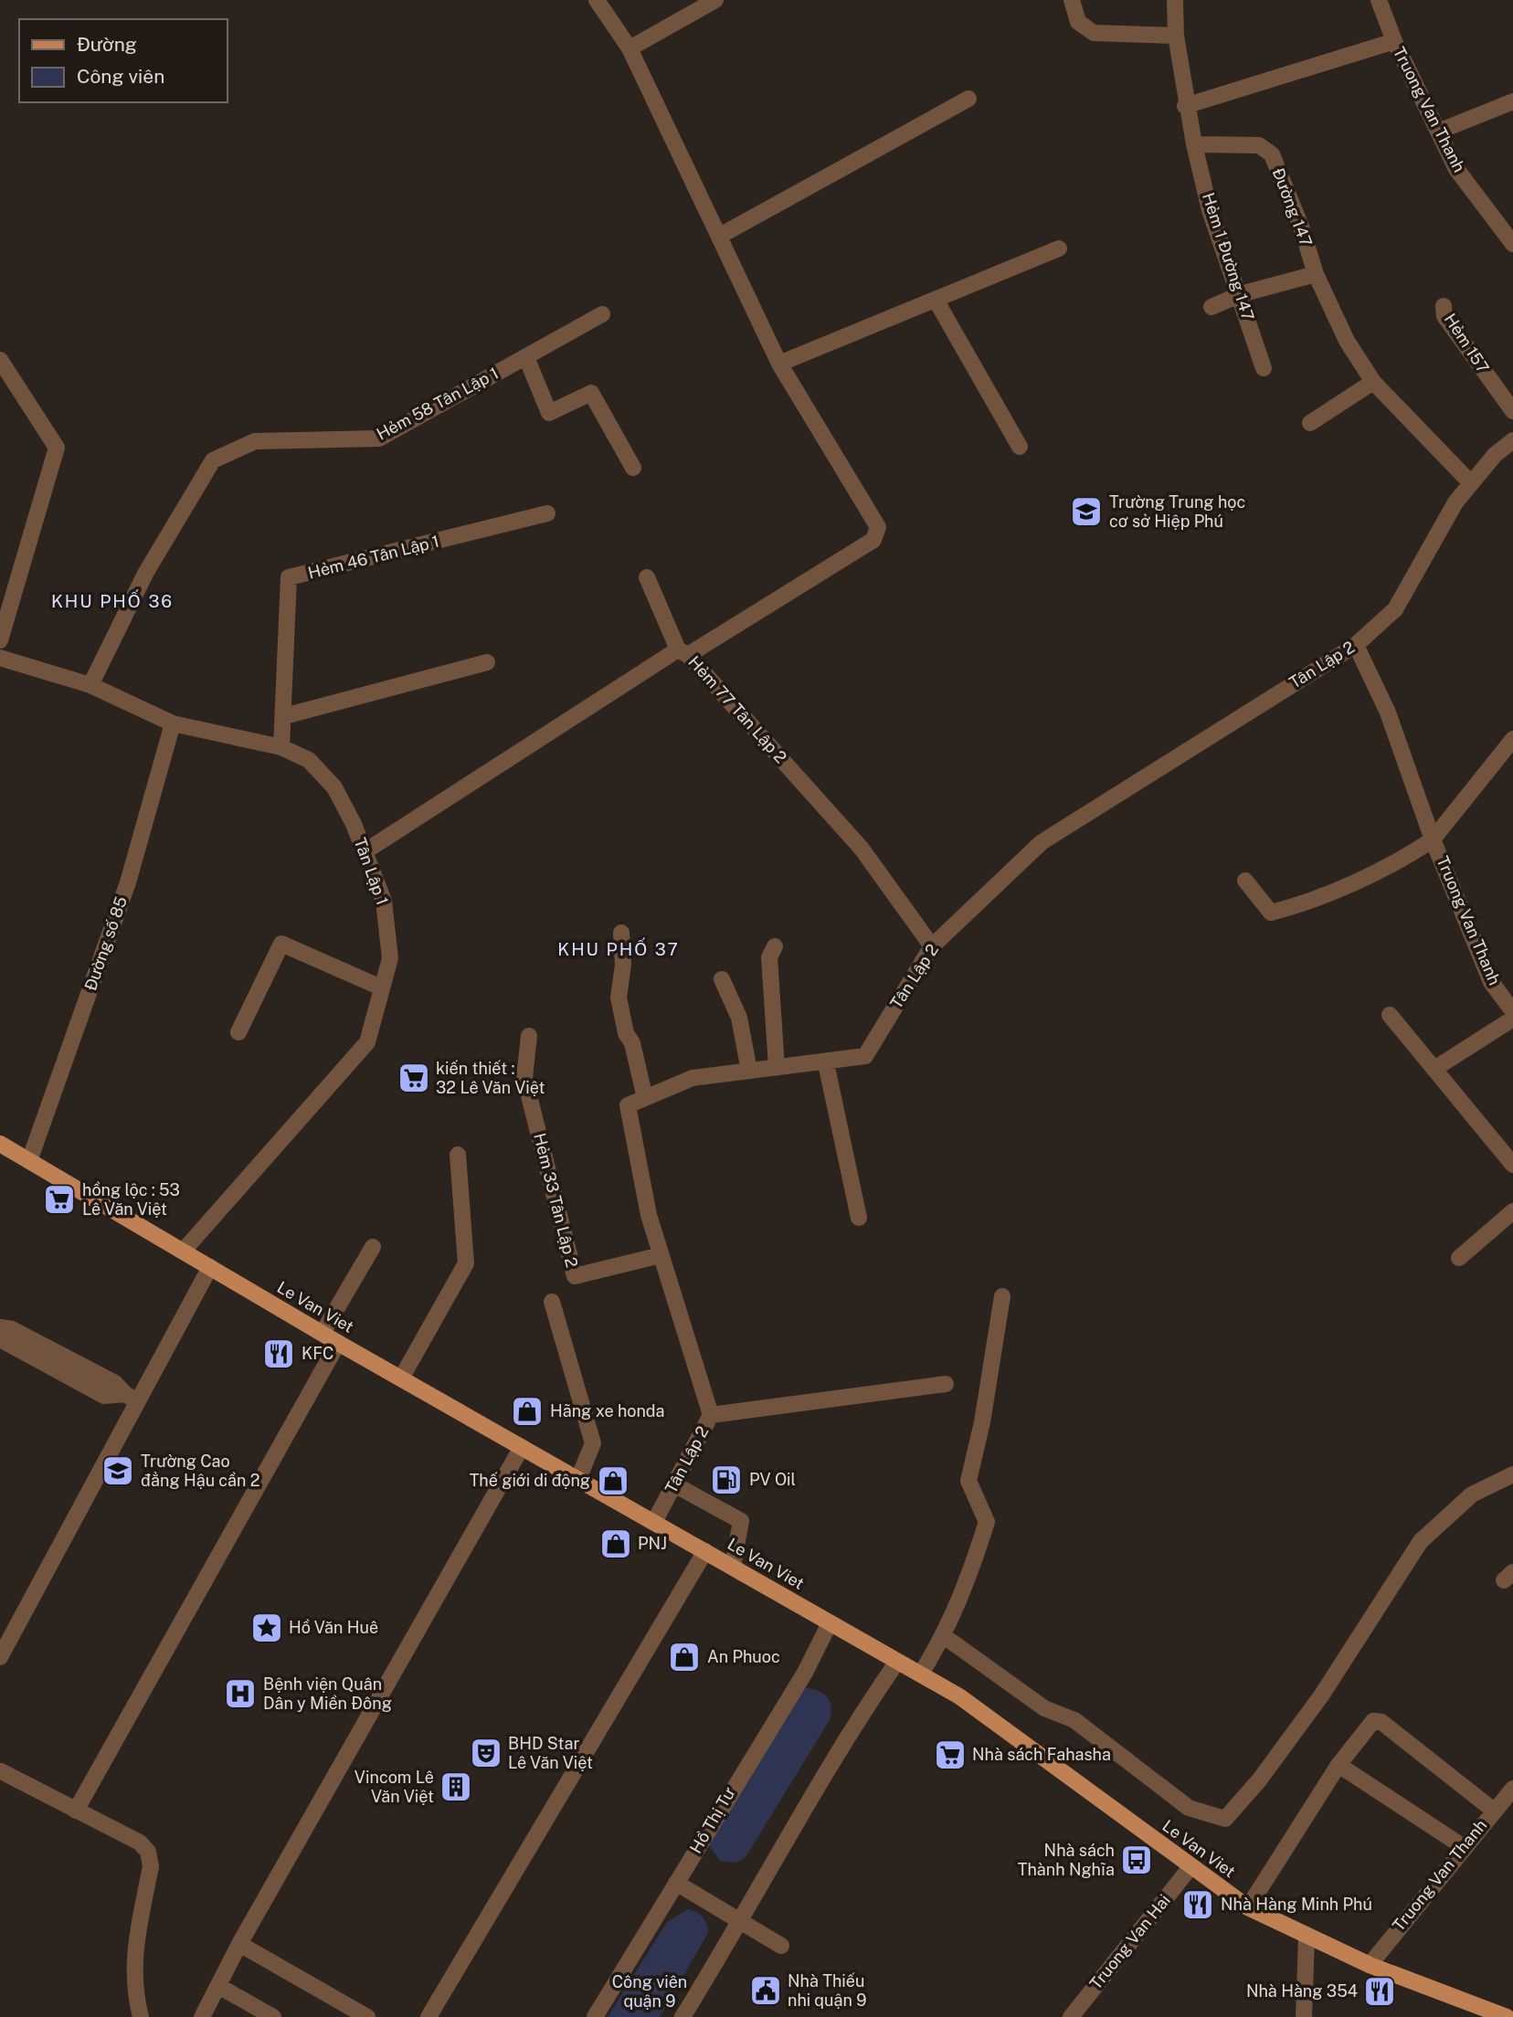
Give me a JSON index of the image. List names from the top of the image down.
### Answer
{
  "streets": {
    "main road": ["Le Van Viet"],
    "street": [
      "Truong Van Thanh",
      "Đường 147",
      "Hẻm 1 Đường 147",
      "Hẻm 157",
      "Hẻm 58 Tân Lập 1",
      "Hẻm 46 Tân Lập 1",
      "Tân Lập 2",
      "Hẻm 77 Tân Lập 2",
      "Tân Lập 1",
      "Đường số 85",
      "Hẻm 33 Tân Lập 2",
      "Hồ Thị Tư",
      "Truong Van Hai"
    ]
  },
  "crossings": [
    ["Truong Van Thanh", "Le Van Viet"],
    ["Đường 147", "Hẻm 1 Đường 147"],
    ["Đường 147", "Tân Lập 2"],
    ["Hẻm 58 Tân Lập 1", "Tân Lập 1"],
    ["Hẻm 46 Tân Lập 1", "Tân Lập 1"],
    ["Tân Lập 2", "Hẻm 77 Tân Lập 2"],
    ["Tân Lập 2", "Hẻm 33 Tân Lập 2"],
    ["Tân Lập 2", "Le Van Viet"],
    ["Hẻm 77 Tân Lập 2", "Tân Lập 1"],
    ["Tân Lập 1", "Đường số 85"],
    ["Tân Lập 1", "Le Van Viet"],
    ["Đường số 85", "Le Van Viet"],
    ["Le Van Viet", "Hồ Thị Tư"],
    ["Le Van Viet", "Truong Van Hai"]
  ],
  "districts": ["KHU PHỐ 36", "KHU PHỐ 37"],
  "parks": ["Công viên quận 9"],
  "places": {
    "school or university": ["Trường Trung học cơ sở Hiệp Phú", "Trường Cao đẳng Hậu cần 2"],
    "supermarket": ["kiến thiết : 32 Lê Văn Việt", "hồng lộc : 53 Lê Văn Việt", "Nhà sách Fahasha"],
    "restaurant": ["KFC", "Nhà Hàng Minh Phú", "Nhà Hàng 354"],
    "shop": [
      "Hãng xe honda",
      "Thế giới di động",
      "PNJ",
      "An Phuoc"
    ],
    "fuel station": ["PV Oil"],
    "place": ["Hồ Văn Huê"],
    "hospital": ["Bệnh viện Quân Dân y Miền Đông"],
    "theatre": ["BHD Star Lê Văn Việt"],
    "building": ["Vincom Lê Văn Việt"],
    "bus stop": ["Nhà sách Thành Nghĩa"],
    "public building": ["Nhà Thiếu nhi quận 9"]
  },
  "legend": ["Đường", "Công viên"]
}
